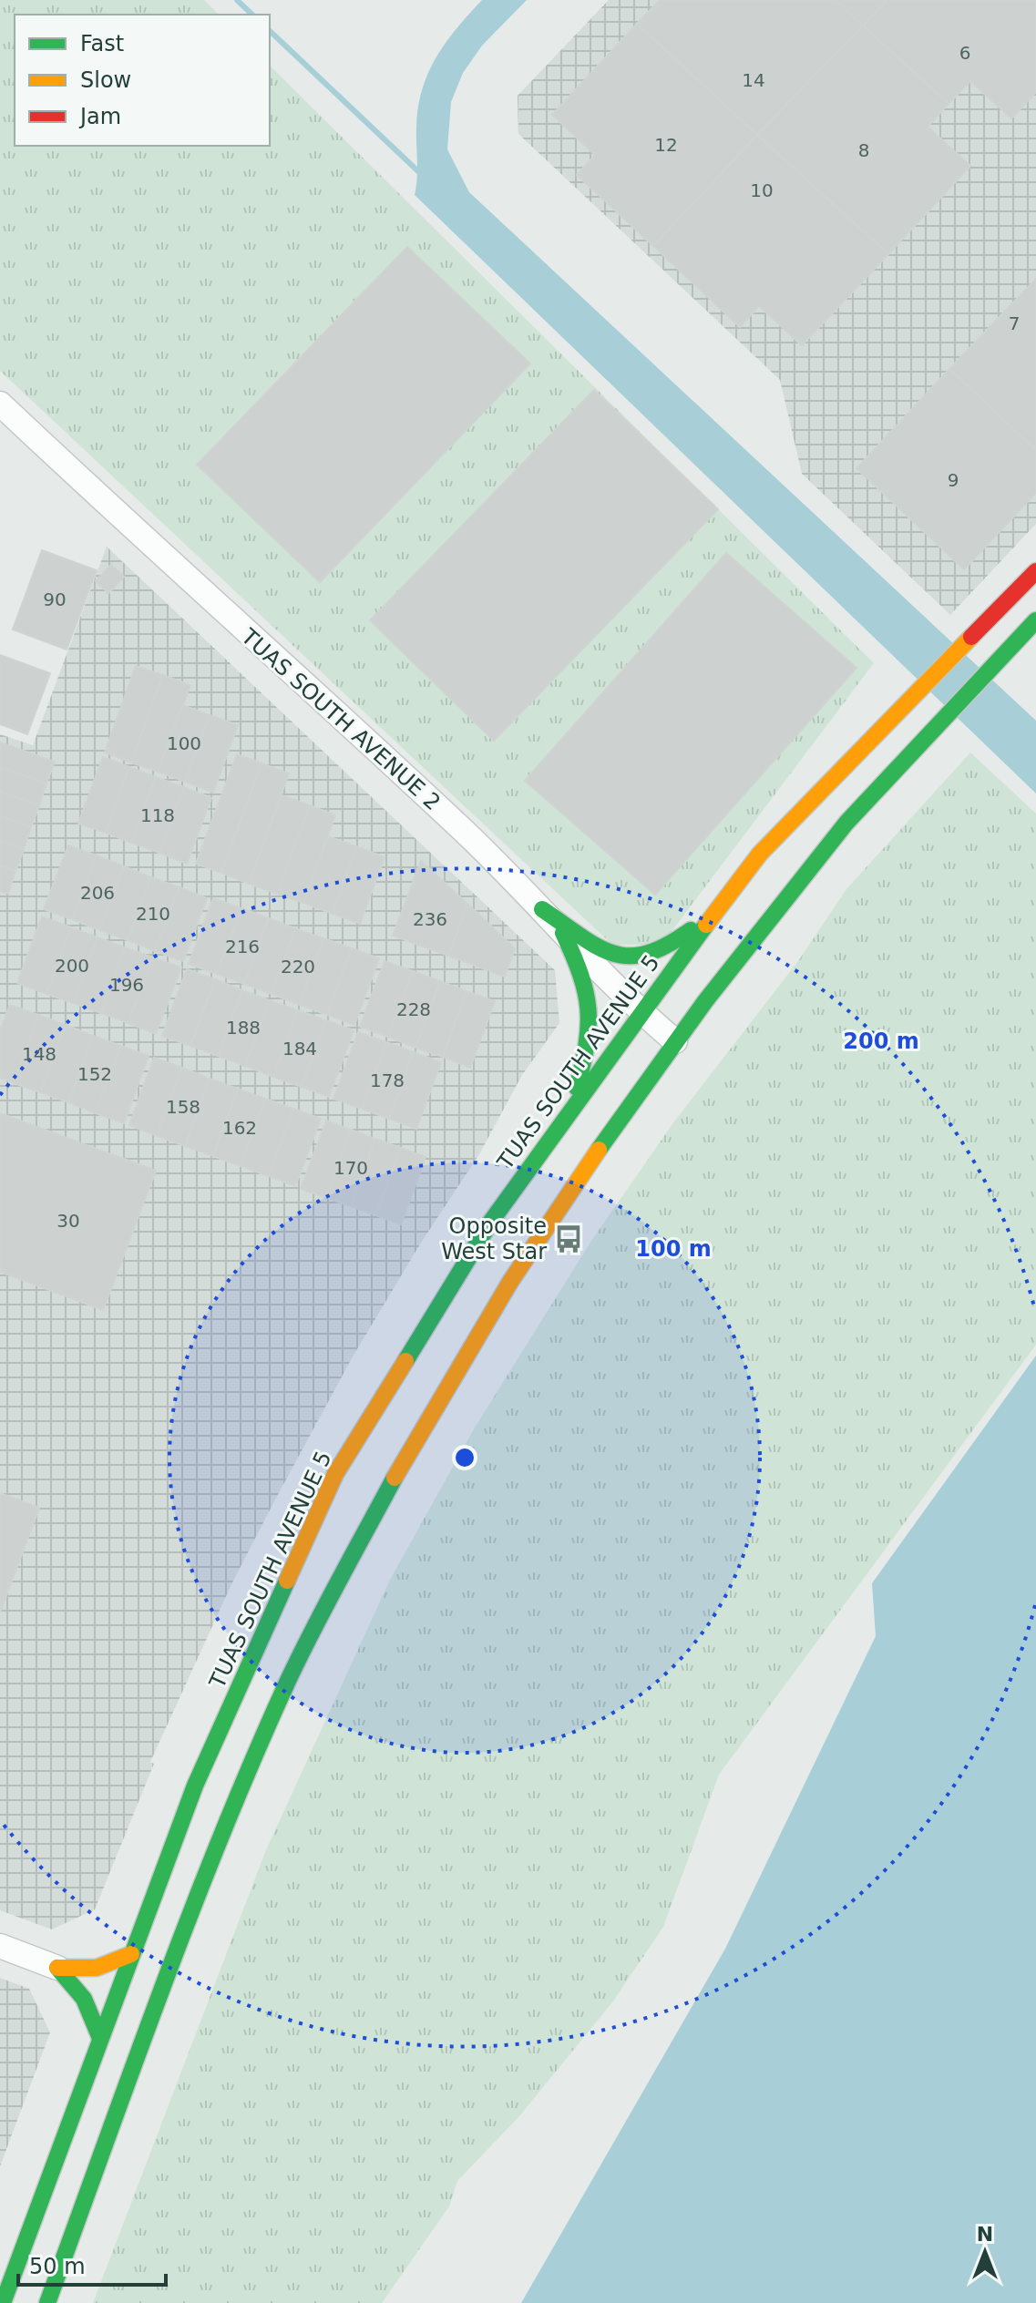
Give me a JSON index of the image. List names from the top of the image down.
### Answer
{
  "streets": {
    "street": ["TUAS SOUTH AVENUE 2", "TUAS SOUTH AVENUE 5"]
  },
  "crossings": [
    ["TUAS SOUTH AVENUE 2", "TUAS SOUTH AVENUE 5"]
  ],
  "places": {
    "bus stop": ["Opposite West Star"]
  },
  "house_numbers": [
    "6",
    "14",
    "12",
    "8",
    "10",
    "7",
    "9",
    "90",
    "100",
    "118",
    "206",
    "210",
    "236",
    "216",
    "200",
    "220",
    "196",
    "228",
    "188",
    "184",
    "148",
    "152",
    "178",
    "158",
    "162",
    "170",
    "30"
  ],
  "legend": ["Fast", "Slow", "Jam"],
  "scale_bar": "50 m",
  "north": "top",
  "rings": ["200 m", "100 m"]
}
